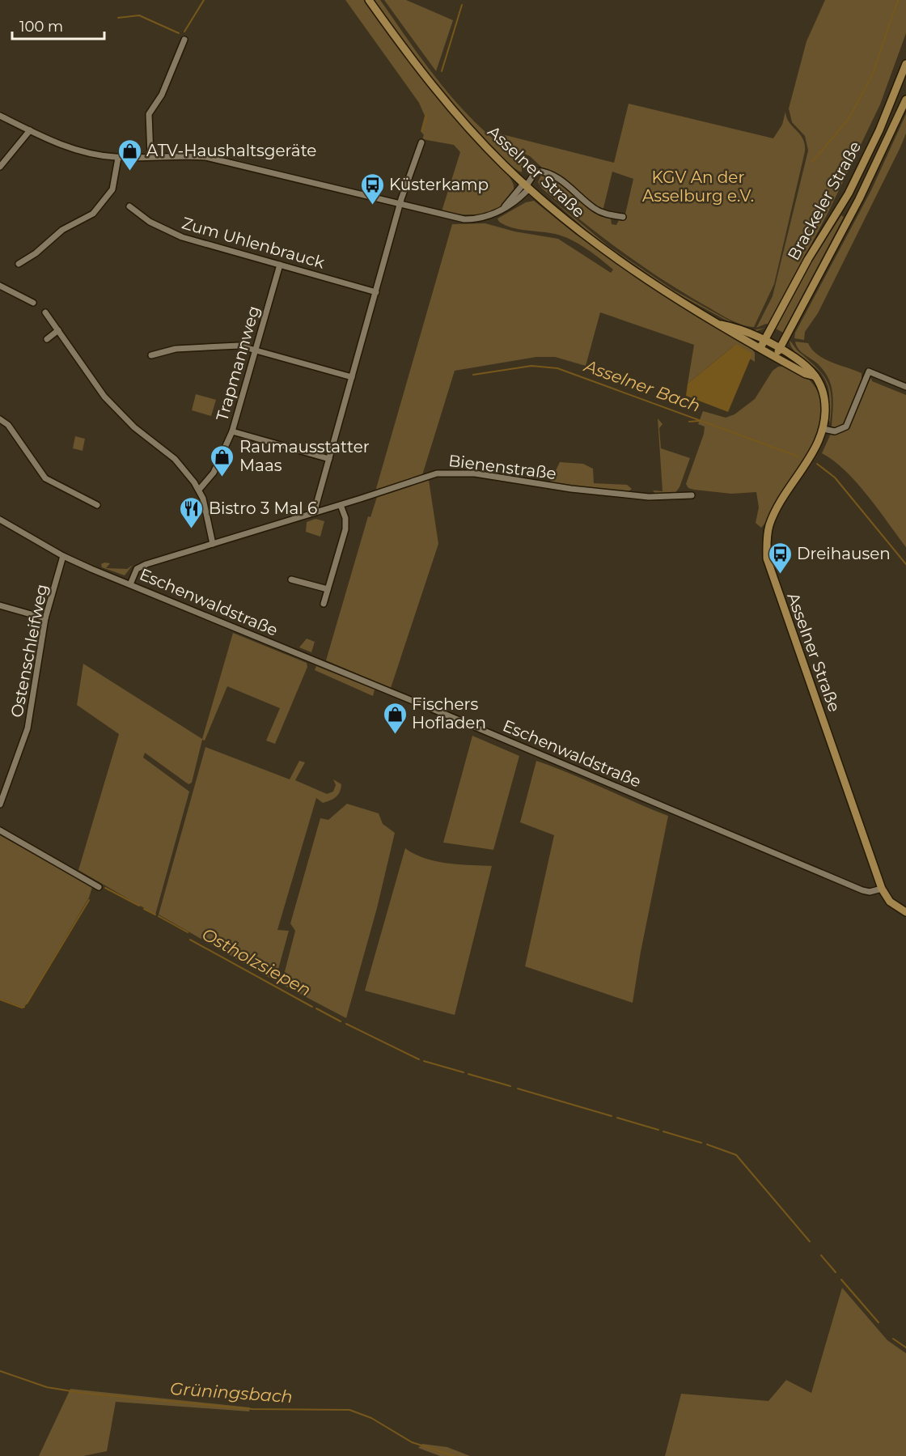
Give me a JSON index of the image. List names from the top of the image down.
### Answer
{
  "streets": {
    "main road": ["Asselner Straße", "Brackeler Straße"],
    "street": [
      "Zum Uhlenbrauck",
      "Trapmannweg",
      "Bienenstraße",
      "Eschenwaldstraße",
      "Ostenschleifweg"
    ]
  },
  "crossings": [
    ["Asselner Straße", "Brackeler Straße"],
    ["Asselner Straße", "Eschenwaldstraße"],
    ["Zum Uhlenbrauck", "Trapmannweg"],
    ["Bienenstraße", "Eschenwaldstraße"],
    ["Eschenwaldstraße", "Ostenschleifweg"]
  ],
  "water": ["Asselner Bach", "Ostholzsiepen", "Grüningsbach"],
  "parks": ["KGV An der Asselburg e.V."],
  "places": {
    "shop": ["ATV-Haushaltsgeräte", "Raumausstatter Maas", "Fischers Hofladen"],
    "bus stop": ["Küsterkamp", "Dreihausen"],
    "restaurant": ["Bistro 3 Mal 6"]
  },
  "scale_bar": "100 m"
}
